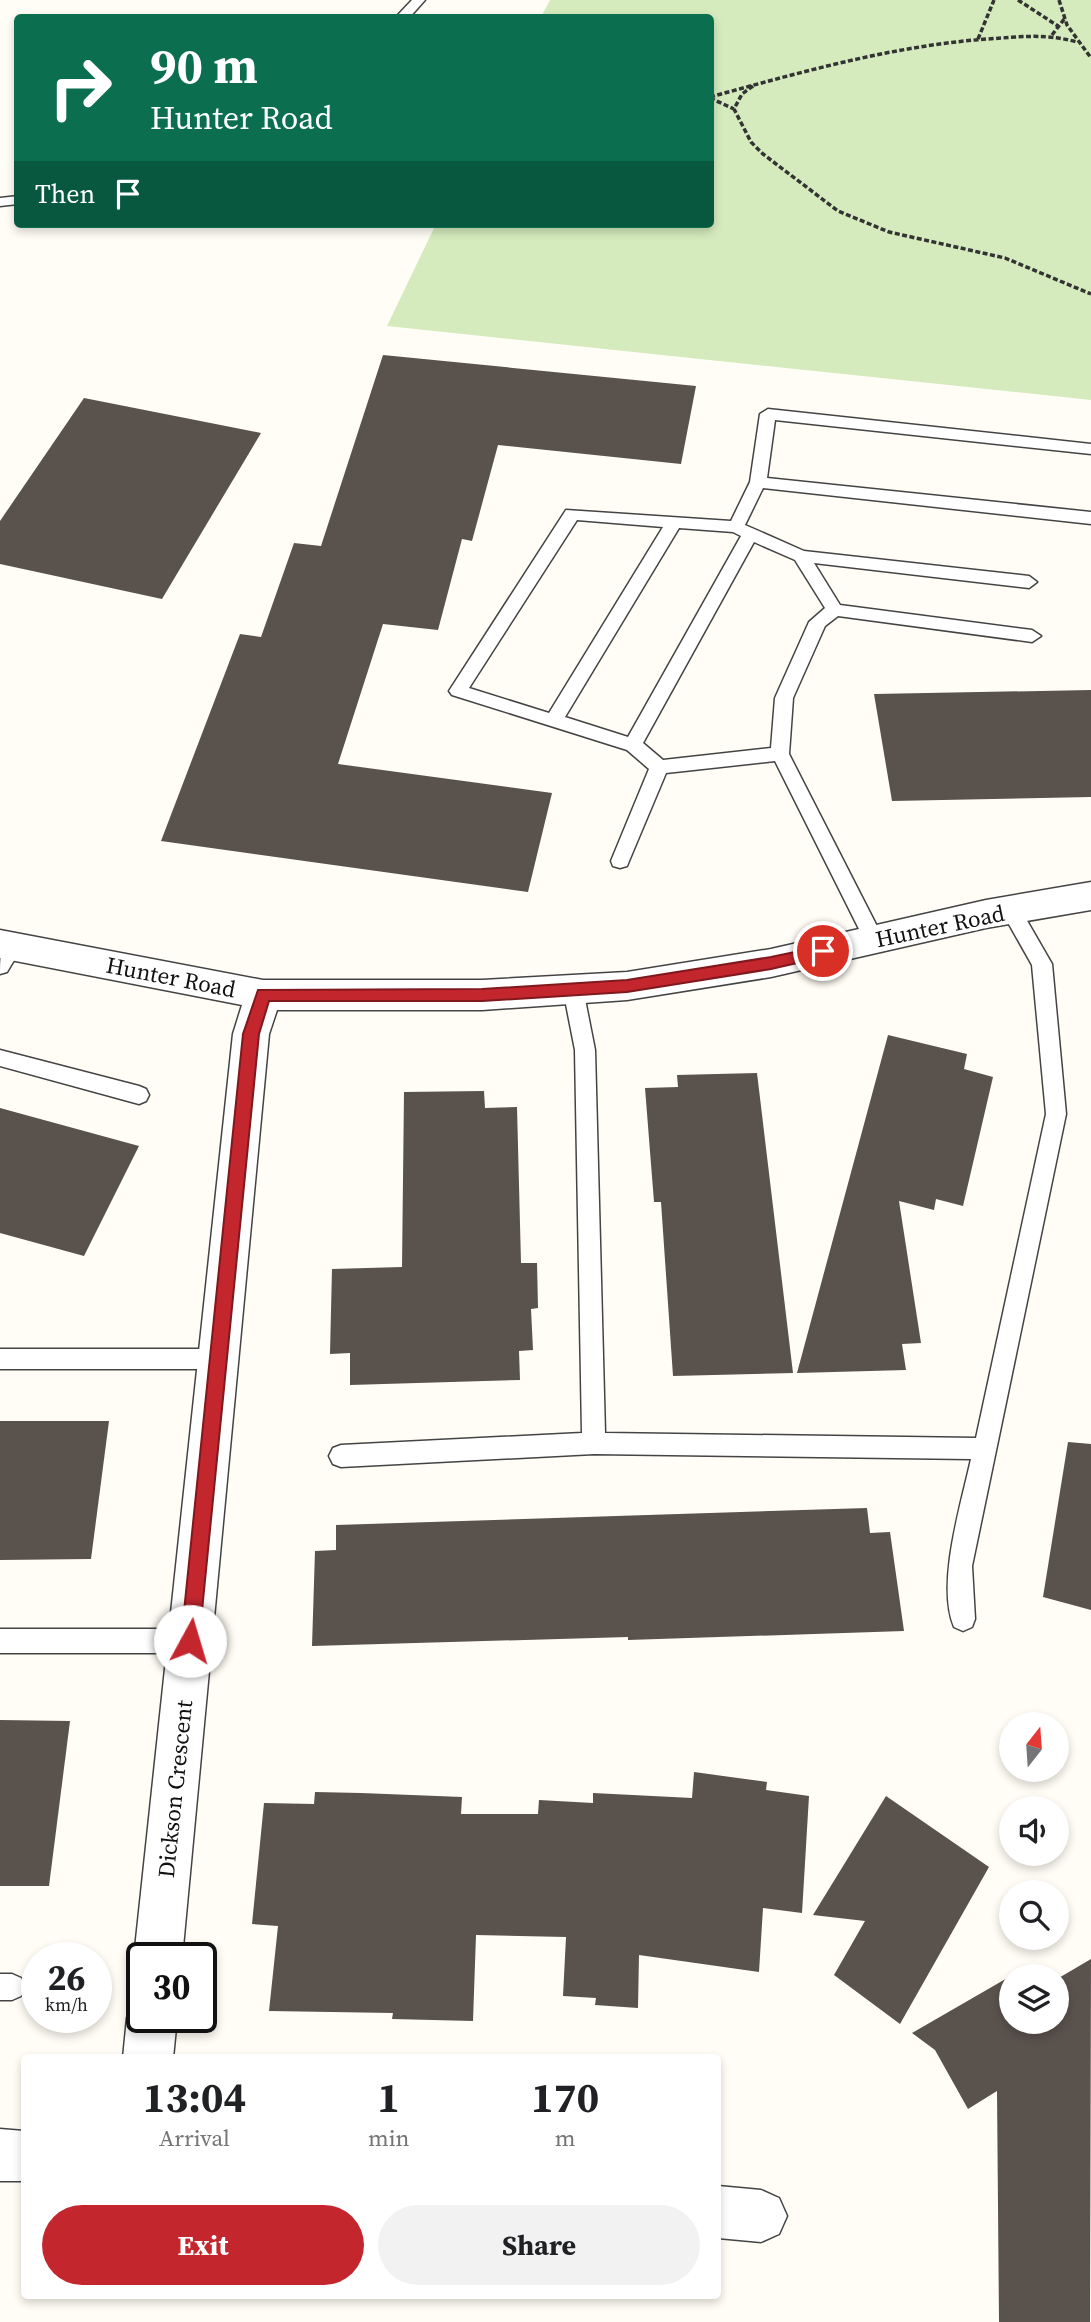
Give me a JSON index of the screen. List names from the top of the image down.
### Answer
{
  "streets": {
    "street": ["Hunter Road", "Dickson Crescent"]
  },
  "crossings": [
    ["Hunter Road", "Dickson Crescent"]
  ],
  "north": "top",
  "page": {
    "turn": ["90 m", "Hunter Road"],
    "then": "Then",
    "speed": "26 km/h",
    "limit": "30",
    "eta": [
      "13:04",
      "Arrival",
      "1",
      "min",
      "170",
      "m"
    ],
    "buttons": ["Exit", "Share"]
  }
}
